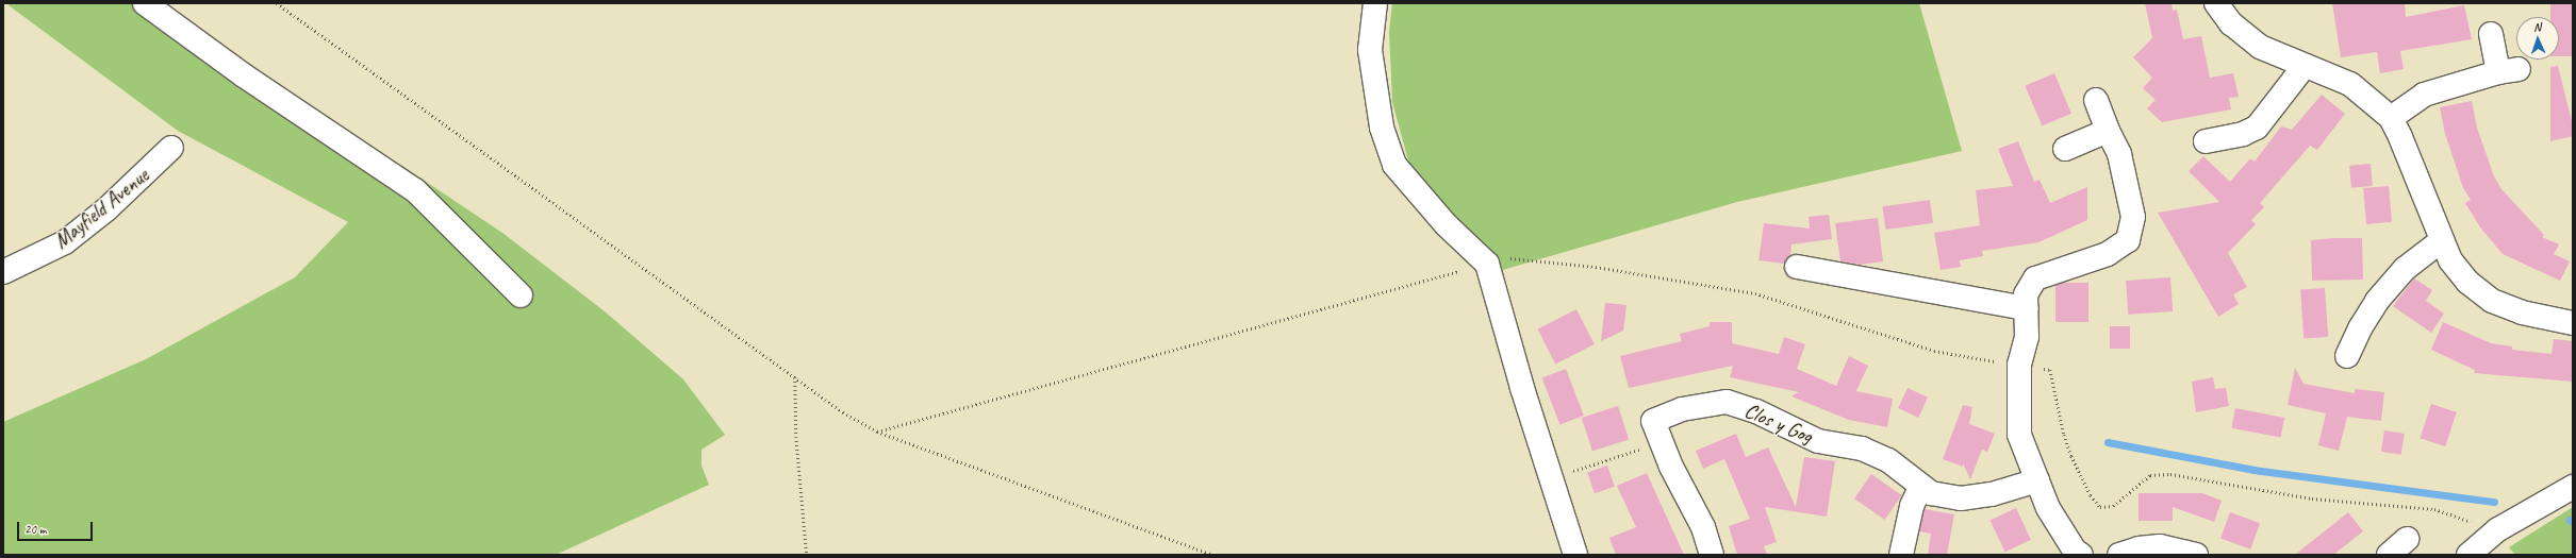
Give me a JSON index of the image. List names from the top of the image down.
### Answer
{
  "streets": {
    "street": ["Mayfield Avenue", "Clos y Gog"]
  },
  "scale_bar": "20 m",
  "north": "top"
}
